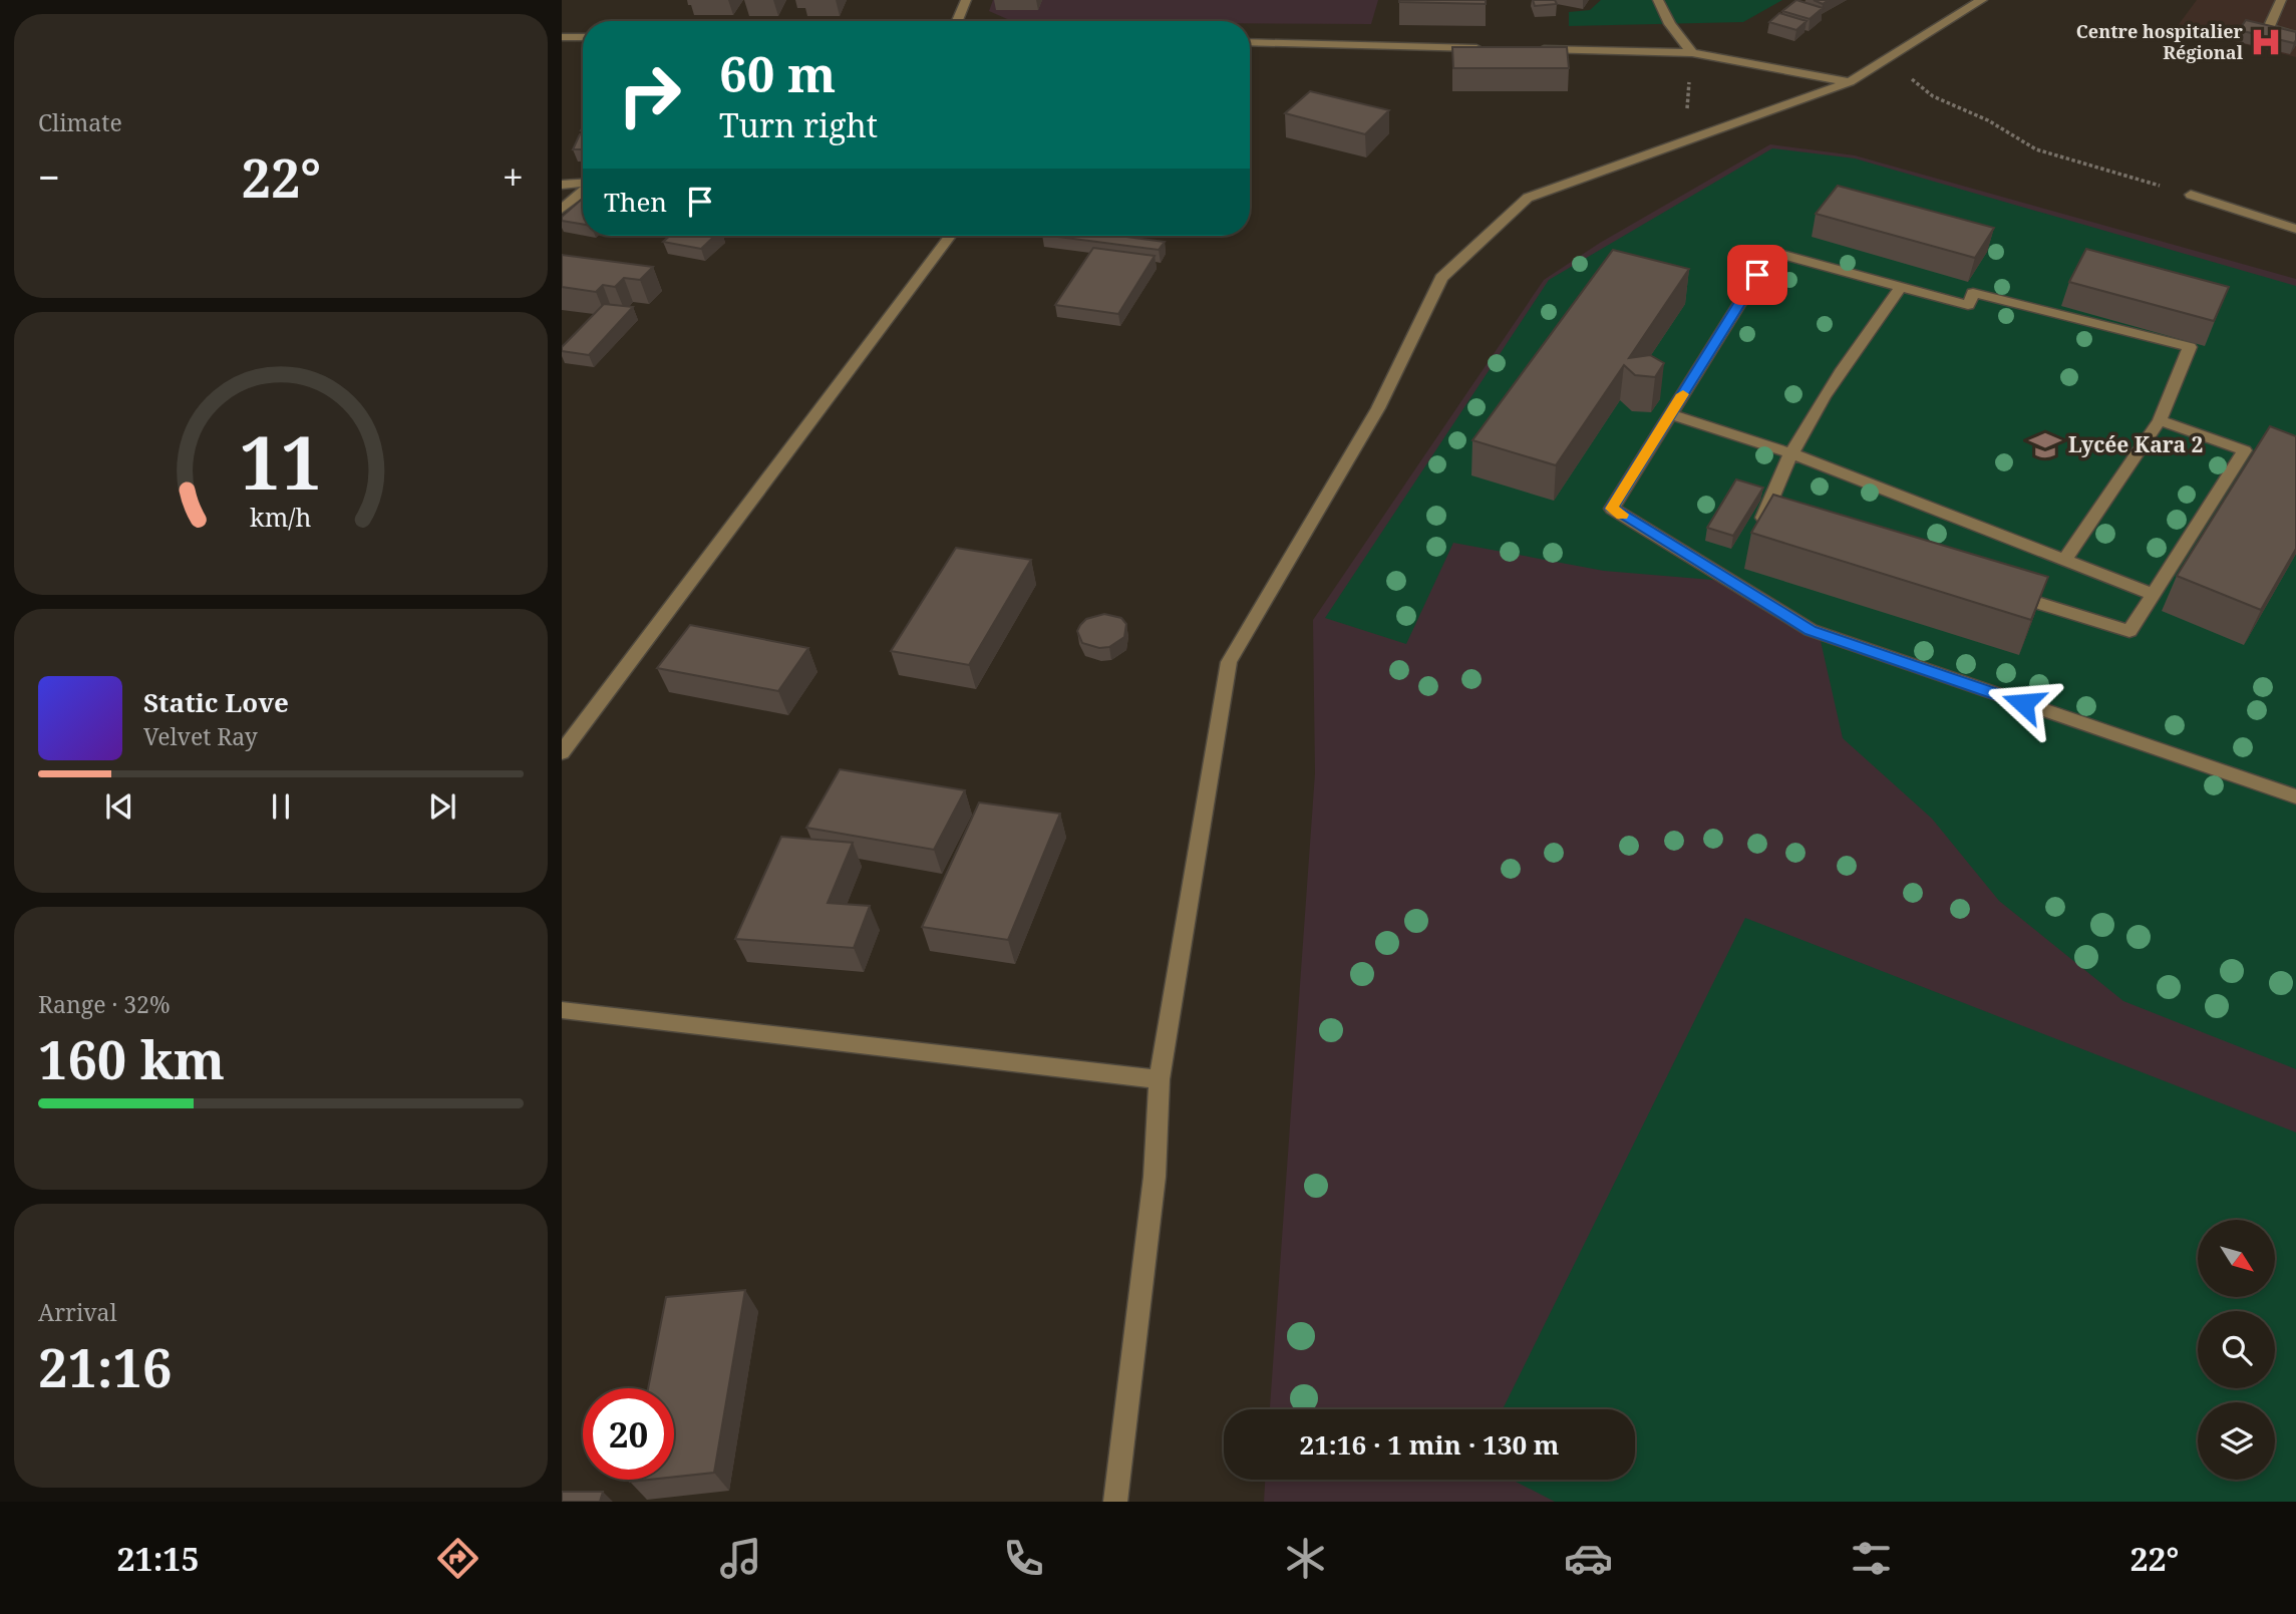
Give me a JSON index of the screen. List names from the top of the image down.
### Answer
{
  "places": {
    "hospital": ["Centre hospitalier Régional"],
    "school or university": ["Lycée Kara 2"]
  },
  "north": "bottom right",
  "page": {
    "tile": [
      "Climate",
      ["Range · 32%", "160 km"],
      ["Arrival", "21:16"]
    ],
    "turn": ["60 m", "Turn right"],
    "heat": ["−", "22°", "+"],
    "then": "Then",
    "song": ["Static Love", "Velvet Ray"],
    "limit": "20",
    "trip": "21:16 · 1 min · 130 m",
    "tabs": ["21:15", "22°"],
    "gauge": ["11", "km/h"]
  }
}
